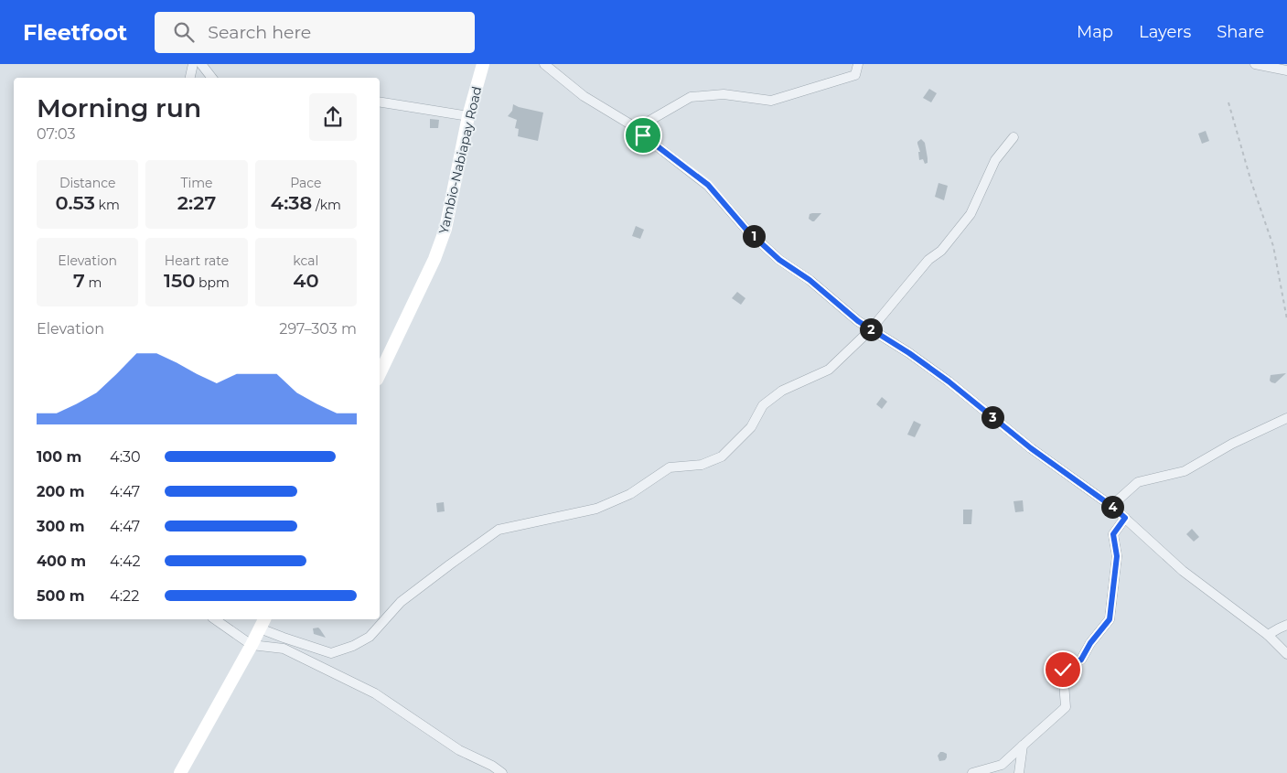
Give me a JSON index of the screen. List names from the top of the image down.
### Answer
{
  "streets": {
    "main road": ["Yambio-Nabiapay Road"]
  },
  "page": {
    "header": "Fleetfoot",
    "search": "Search here",
    "nav": ["Map", "Layers", "Share"],
    "heading": ["Morning run", "07:03"],
    "stats": [
      ["Distance", "0.53 km"],
      ["Time", "2:27"],
      ["Pace", "4:38 /km"],
      ["Elevation", "7 m"],
      ["Heart rate", "150 bpm"],
      ["kcal", "40"]
    ],
    "pins": [
      "1",
      "2",
      "3",
      "4"
    ],
    "chart": ["Elevation", "297–303 m"],
    "list": [
      {
        "name": "100 m",
        "note": "4:30"
      },
      {
        "name": "200 m",
        "note": "4:47"
      },
      {
        "name": "300 m",
        "note": "4:47"
      },
      {
        "name": "400 m",
        "note": "4:42"
      },
      {
        "name": "500 m",
        "note": "4:22"
      }
    ]
  }
}
